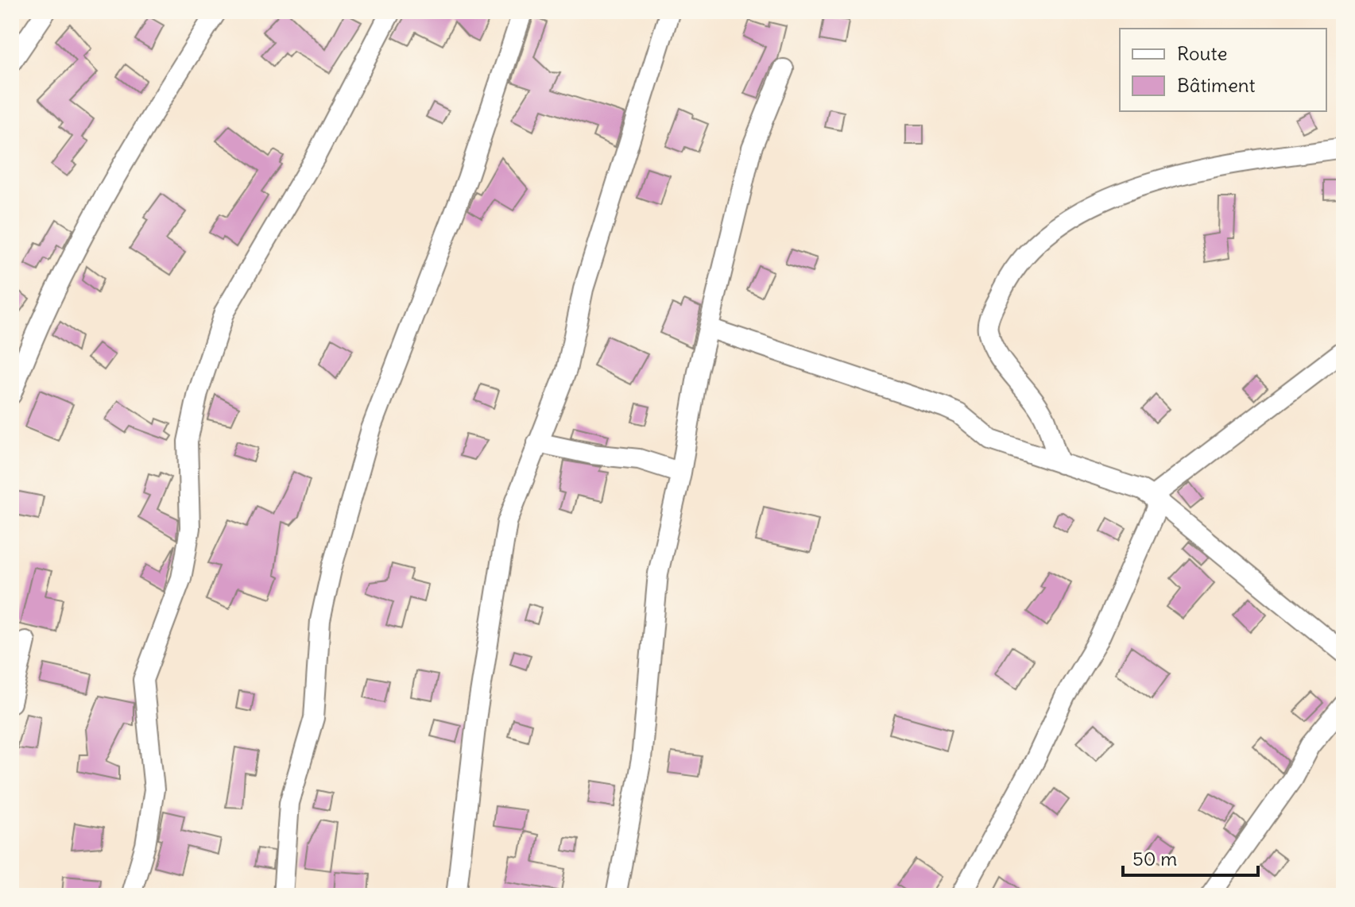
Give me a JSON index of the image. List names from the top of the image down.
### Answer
{
  "legend": ["Route", "Bâtiment"],
  "scale_bar": "50 m"
}
